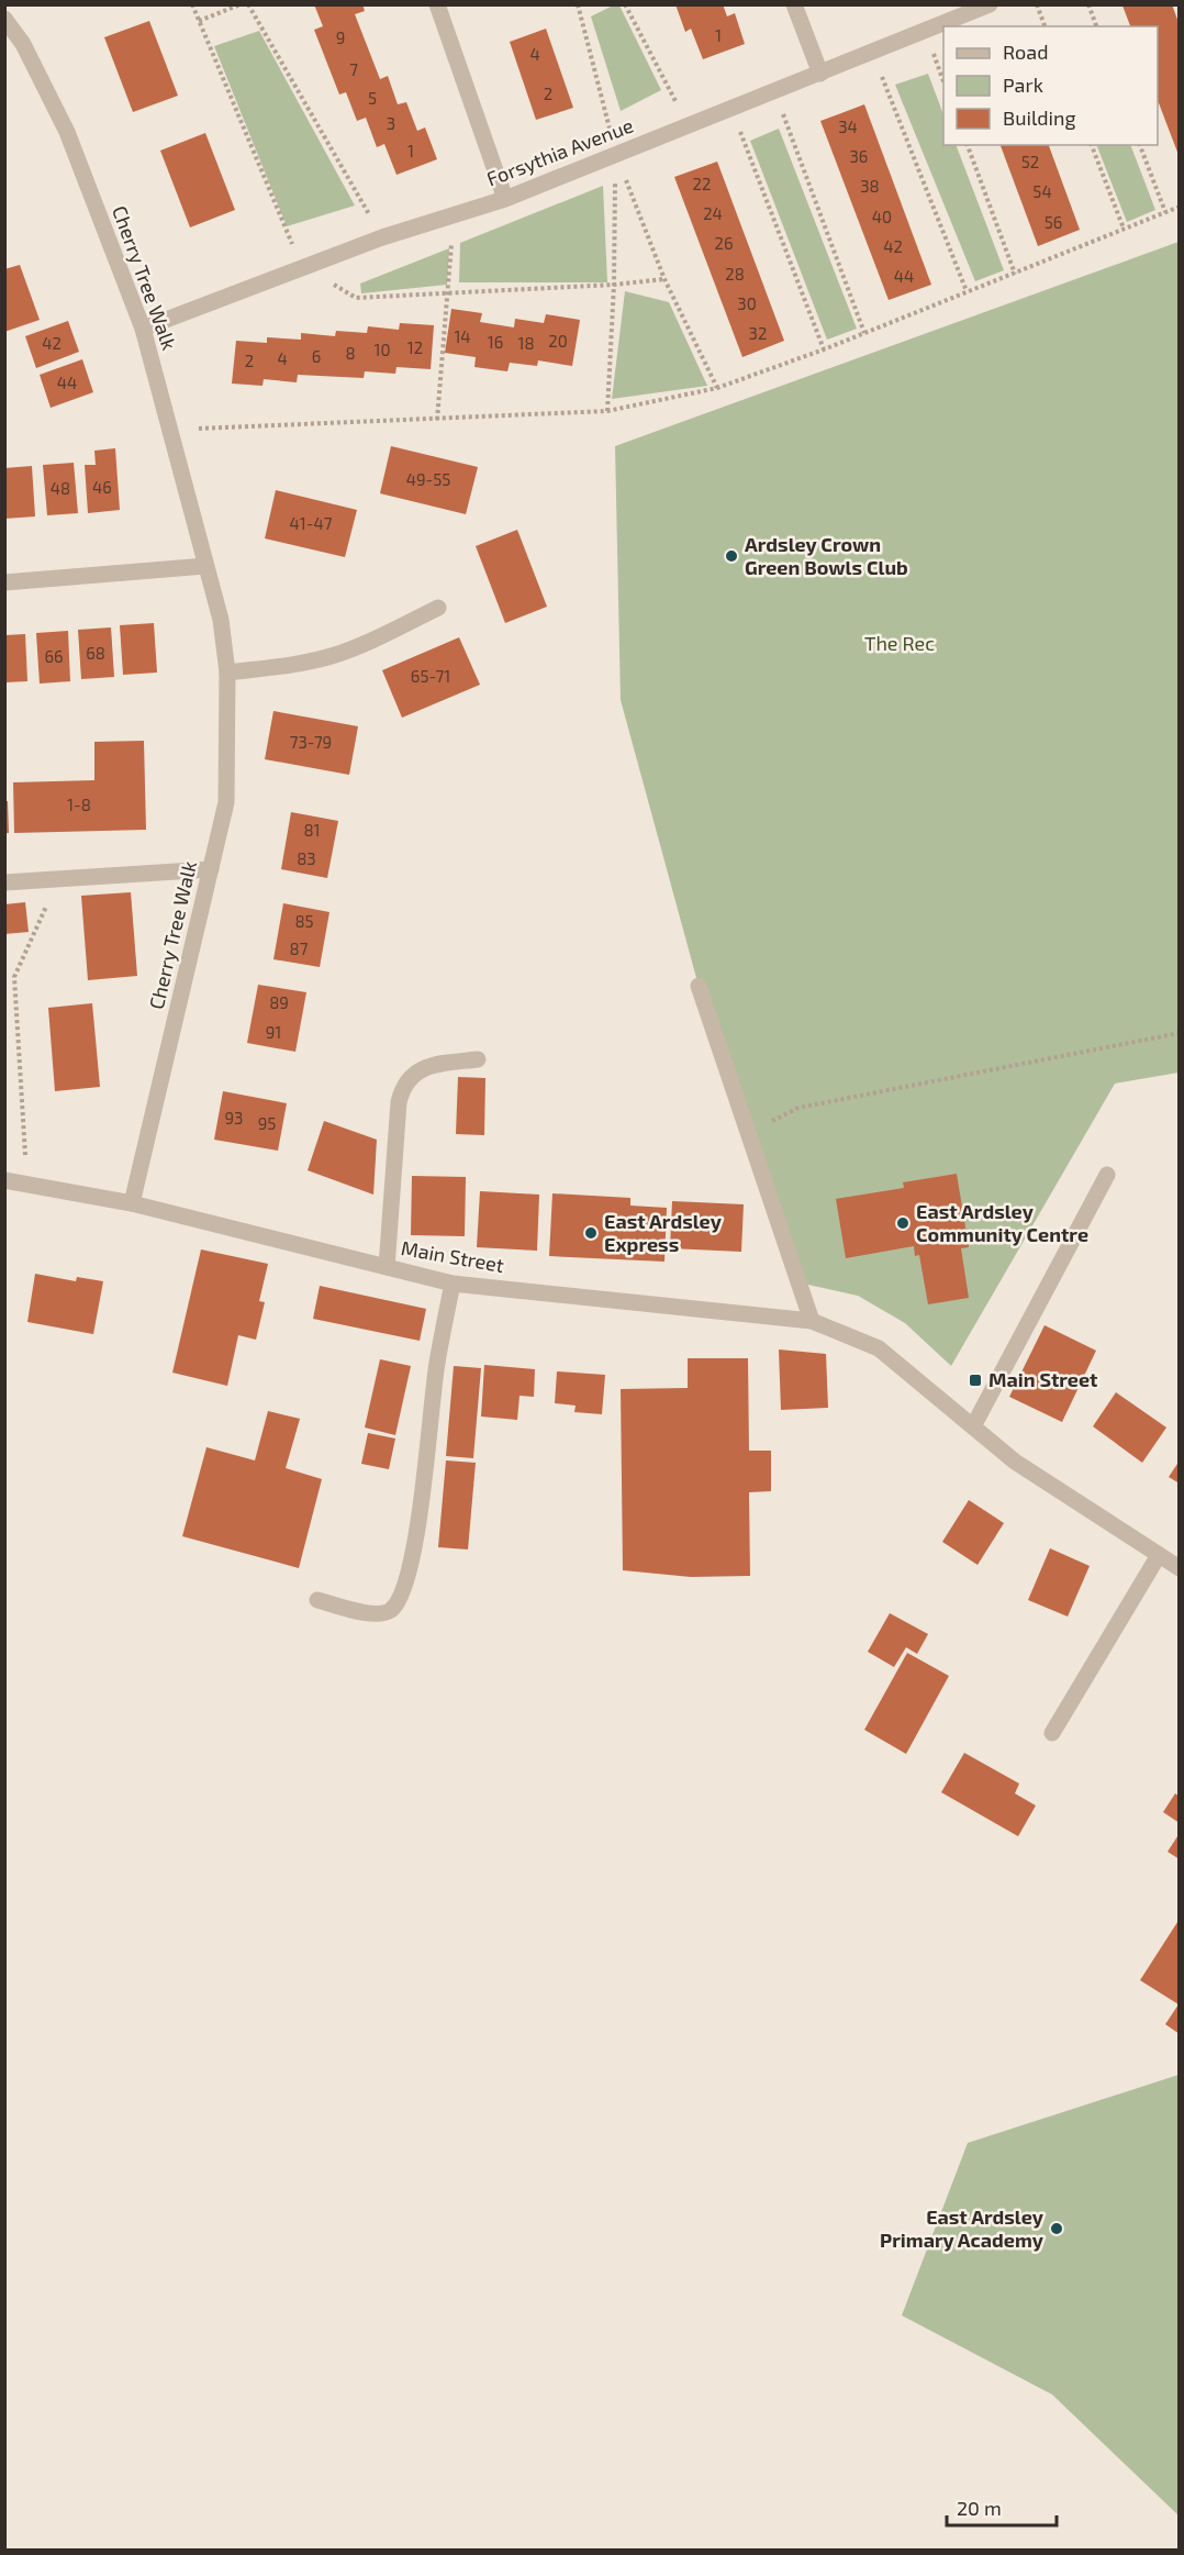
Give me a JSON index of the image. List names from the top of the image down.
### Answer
{
  "streets": {
    "street": ["Forsythia Avenue", "Cherry Tree Walk", "Main Street"]
  },
  "crossings": [
    ["Forsythia Avenue", "Cherry Tree Walk"],
    ["Cherry Tree Walk", "Main Street"]
  ],
  "parks": ["The Rec"],
  "places": {
    "other": [
      "Ardsley Crown Green Bowls Club",
      "East Ardsley Community Centre",
      "East Ardsley Express",
      "East Ardsley Primary Academy"
    ],
    "transit": ["Main Street"]
  },
  "house_numbers": [
    "1",
    "9",
    "4",
    "7",
    "2",
    "5",
    "3",
    "34",
    "1",
    "36",
    "52",
    "22",
    "38",
    "54",
    "24",
    "40",
    "56",
    "26",
    "42",
    "28",
    "44",
    "30",
    "32",
    "14",
    "20",
    "16",
    "42",
    "18",
    "12",
    "10",
    "8",
    "6",
    "4",
    "2",
    "44",
    "49-55",
    "46",
    "48",
    "41-47",
    "68",
    "66",
    "65-71",
    "73-79",
    "1-8",
    "81",
    "83",
    "85",
    "87",
    "89",
    "91",
    "93",
    "95"
  ],
  "legend": ["Road", "Park", "Building"],
  "scale_bar": "20 m"
}
